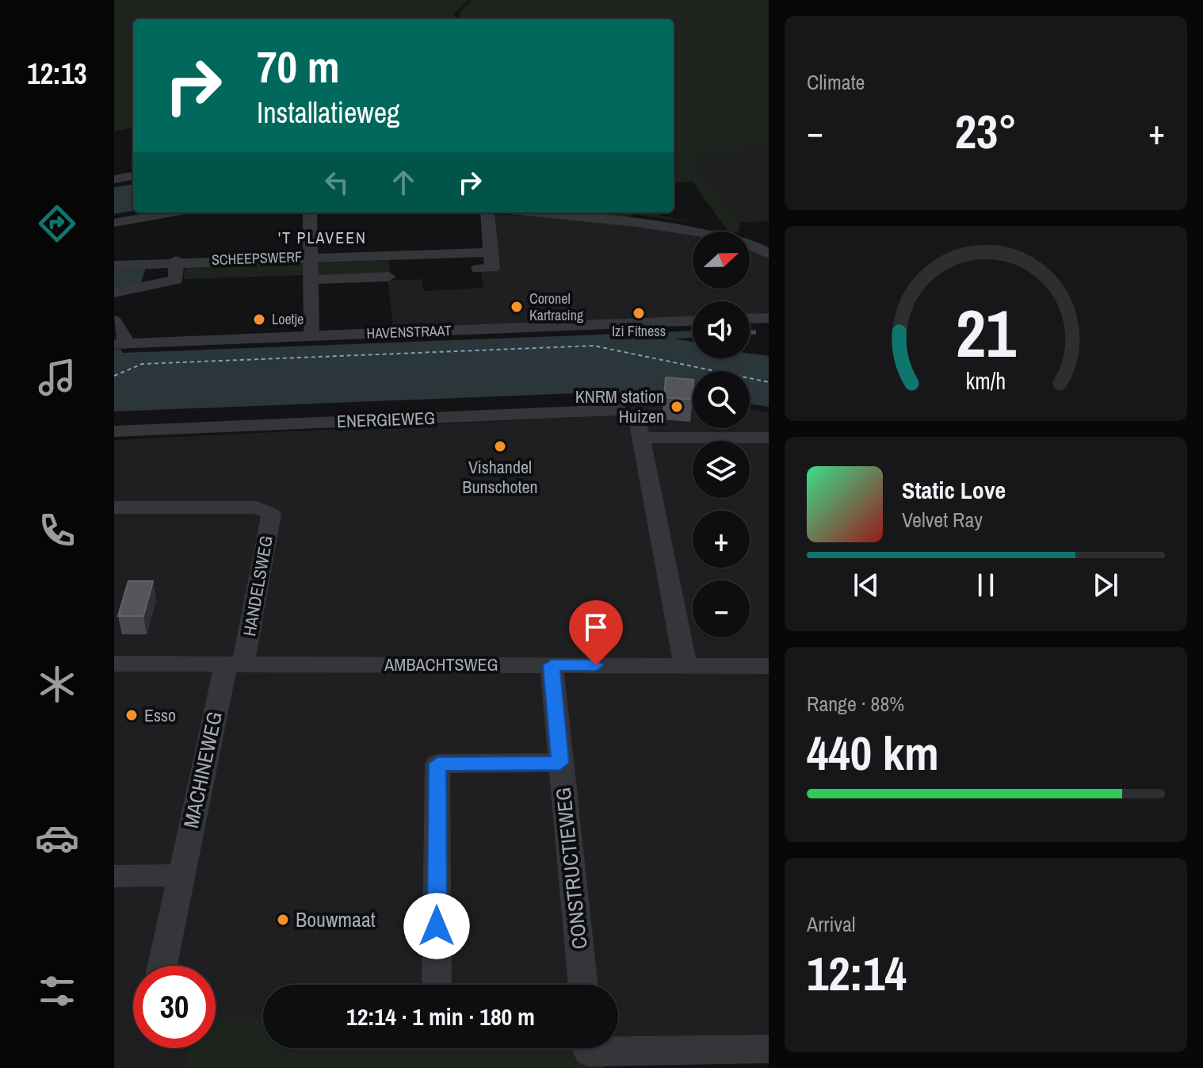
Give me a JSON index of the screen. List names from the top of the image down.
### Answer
{
  "streets": {
    "street": [
      "SCHEEPSWERF",
      "HAVENSTRAAT",
      "ENERGIEWEG",
      "HANDELSWEG",
      "AMBACHTSWEG",
      "MACHINEWEG",
      "CONSTRUCTIEWEG"
    ]
  },
  "crossings": [
    ["ENERGIEWEG", "AMBACHTSWEG"],
    ["HANDELSWEG", "AMBACHTSWEG"],
    ["HANDELSWEG", "MACHINEWEG"],
    ["AMBACHTSWEG", "MACHINEWEG"],
    ["AMBACHTSWEG", "CONSTRUCTIEWEG"]
  ],
  "districts": ["'T PLAVEEN"],
  "places": [
    "Coronel Kartracing",
    "Izi Fitness",
    "Loetje",
    "KNRM station Huizen",
    "Vishandel Bunschoten",
    "Esso",
    "Bouwmaat"
  ],
  "north": "right",
  "page": {
    "tabs": "12:13",
    "tile": [
      "Climate",
      ["Range · 88%", "440 km"],
      ["Arrival", "12:14"]
    ],
    "turn": ["70 m", "Installatieweg"],
    "heat": ["−", "23°", "+"],
    "map_buttons": ["+", "−"],
    "song": ["Static Love", "Velvet Ray"],
    "limit": "30",
    "trip": "12:14 · 1 min · 180 m",
    "gauge": ["21", "km/h"]
  }
}
